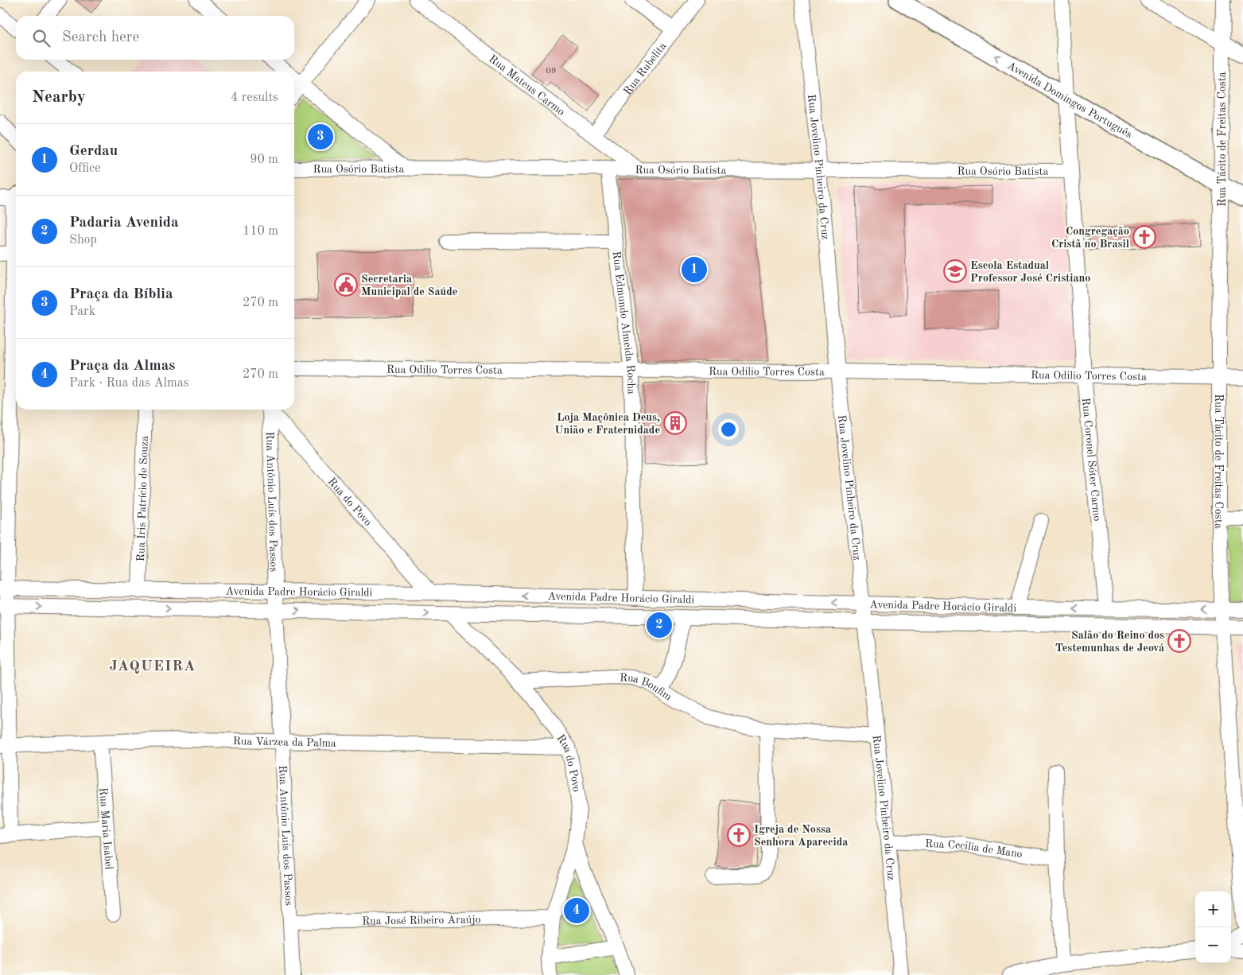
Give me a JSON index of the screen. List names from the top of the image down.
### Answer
{
  "streets": {
    "main road": ["Avenida Domingos Português"],
    "street": [
      "Rua Rubelita",
      "Rua Mateus Carmo",
      "Rua Tácito de Freitas Costa",
      "Rua Jovelino Pinheiro da Cruz",
      "Rua Osório Batista",
      "Rua Edmundo Almeida Rocha",
      "Rua Odilio Torres Costa",
      "Rua Coronel Sóter Carmo",
      "Rua Íris Patrício de Souza",
      "Rua Antônio Luís dos Passos",
      "Rua do Povo",
      "Avenida Padre Horácio Giraldi",
      "Rua Bonfim",
      "Rua Várzea da Palma",
      "Rua Maria Isabel",
      "Rua Cecilia de Mano",
      "Rua José Ribeiro Araújo"
    ]
  },
  "crossings": [
    ["Rua Rubelita", "Rua Mateus Carmo"],
    ["Rua Mateus Carmo", "Rua Osório Batista"],
    ["Avenida Domingos Português", "Rua Tácito de Freitas Costa"],
    ["Avenida Domingos Português", "Rua Coronel Sóter Carmo"],
    ["Rua Tácito de Freitas Costa", "Rua Odilio Torres Costa"],
    ["Rua Tácito de Freitas Costa", "Avenida Padre Horácio Giraldi"],
    ["Rua Jovelino Pinheiro da Cruz", "Rua Osório Batista"],
    ["Rua Jovelino Pinheiro da Cruz", "Rua Odilio Torres Costa"],
    ["Rua Jovelino Pinheiro da Cruz", "Avenida Padre Horácio Giraldi"],
    ["Rua Jovelino Pinheiro da Cruz", "Rua Bonfim"],
    ["Rua Jovelino Pinheiro da Cruz", "Rua Cecilia de Mano"],
    ["Rua Osório Batista", "Rua Edmundo Almeida Rocha"],
    ["Rua Osório Batista", "Rua Coronel Sóter Carmo"],
    ["Rua Edmundo Almeida Rocha", "Rua Odilio Torres Costa"],
    ["Rua Edmundo Almeida Rocha", "Avenida Padre Horácio Giraldi"],
    ["Rua Odilio Torres Costa", "Rua Coronel Sóter Carmo"],
    ["Rua Coronel Sóter Carmo", "Avenida Padre Horácio Giraldi"],
    ["Rua Íris Patrício de Souza", "Avenida Padre Horácio Giraldi"],
    ["Rua Antônio Luís dos Passos", "Avenida Padre Horácio Giraldi"],
    ["Rua Antônio Luís dos Passos", "Rua Várzea da Palma"],
    ["Rua Antônio Luís dos Passos", "Rua José Ribeiro Araújo"],
    ["Rua do Povo", "Avenida Padre Horácio Giraldi"],
    ["Rua do Povo", "Rua Bonfim"],
    ["Rua do Povo", "Rua Várzea da Palma"],
    ["Rua Várzea da Palma", "Rua Maria Isabel"]
  ],
  "one_way": ["Avenida Domingos Português"],
  "districts": ["JAQUEIRA"],
  "places": {
    "church": ["Congregação Cristã no Brasil", "Salão do Reino dos Testemunhas de Jeová", "Igreja de Nossa Senhora Aparecida"],
    "school or university": ["Escola Estadual Professor José Cristiano"],
    "public building": ["Secretaria Municipal de Saúde"],
    "building": ["Loja Maçônica Deus, União e Fraternidade"]
  },
  "house_numbers": ["09"],
  "page": {
    "search": "Search here",
    "heading": ["Nearby", "4 results"],
    "pins": [
      "3",
      "1",
      "2",
      "4"
    ],
    "list": [
      {
        "mark": "1",
        "name": "Gerdau",
        "note": "Office",
        "value": "90 m"
      },
      {
        "mark": "2",
        "name": "Padaria Avenida",
        "note": "Shop",
        "value": "110 m"
      },
      {
        "mark": "3",
        "name": "Praça da Bíblia",
        "note": "Park",
        "value": "270 m"
      },
      {
        "mark": "4",
        "name": "Praça da Almas",
        "note": "Park · Rua das Almas",
        "value": "270 m"
      }
    ],
    "map_buttons": ["+", "−"]
  }
}
